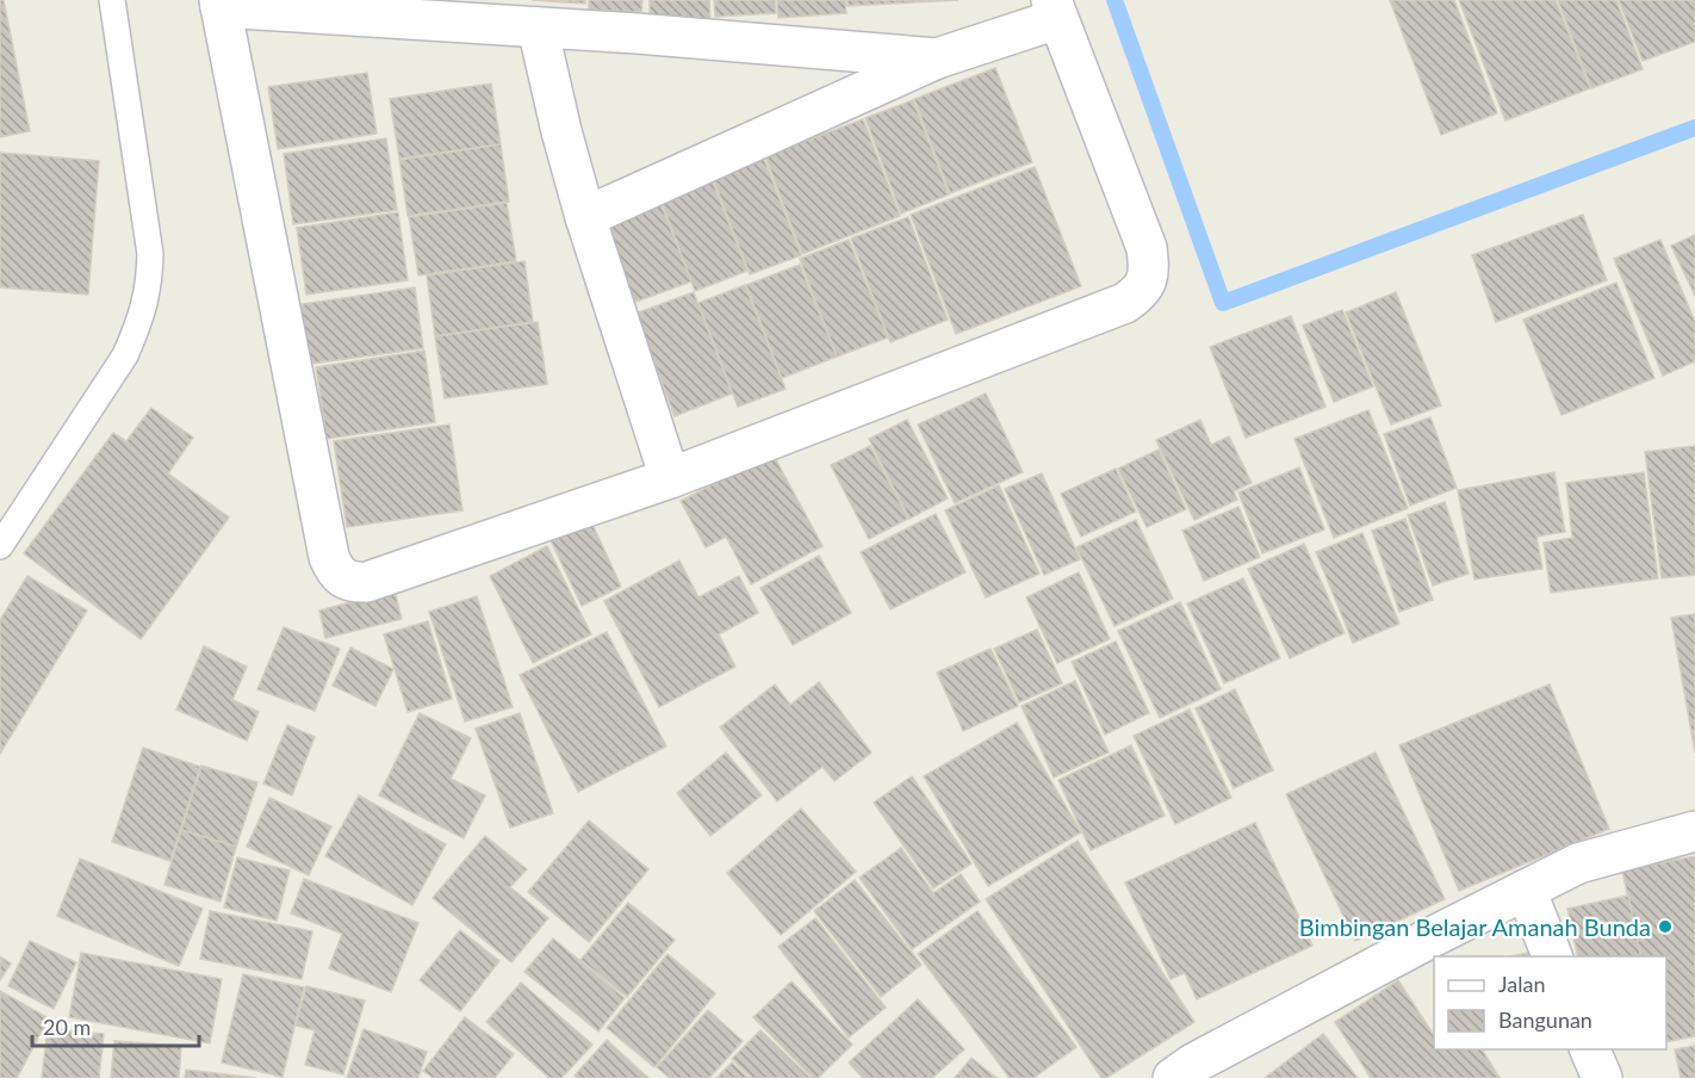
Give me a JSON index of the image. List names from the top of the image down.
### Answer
{
  "places": ["Bimbingan Belajar Amanah Bunda"],
  "legend": ["Jalan", "Bangunan"],
  "scale_bar": "20 m"
}
